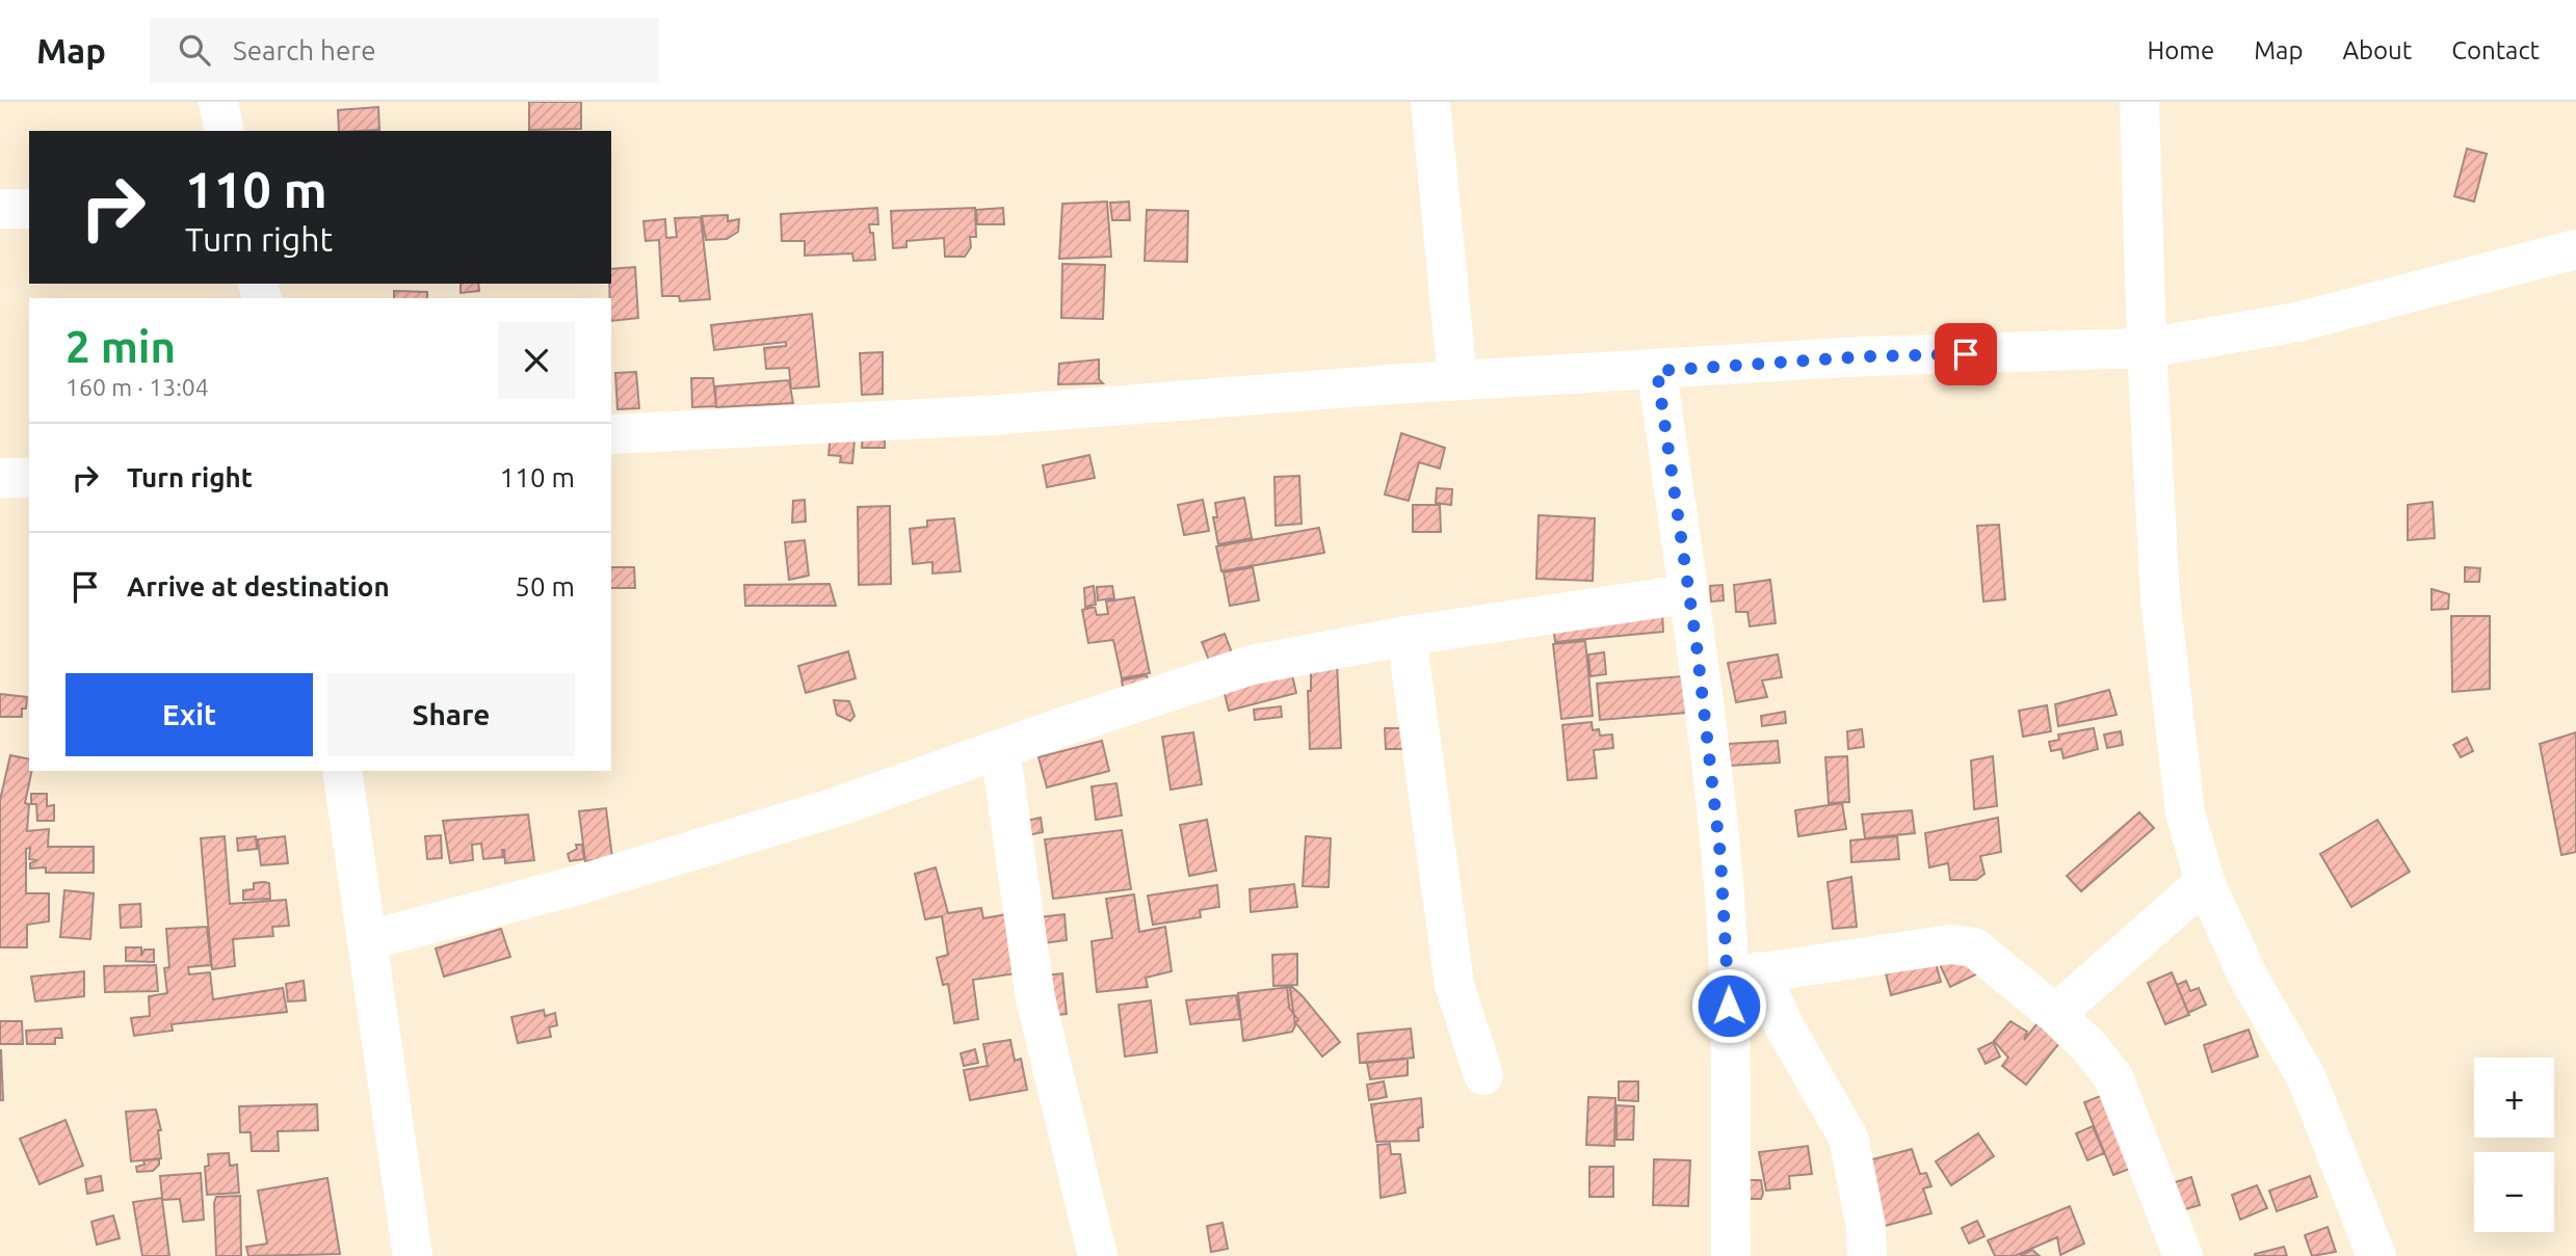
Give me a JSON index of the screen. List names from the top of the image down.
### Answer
{
  "page": {
    "header": "Map",
    "search": "Search here",
    "nav": [
      "Home",
      "Map",
      "About",
      "Contact"
    ],
    "turn": ["110 m", "Turn right"],
    "heading": ["2 min", "160 m · 13:04"],
    "list": [
      {
        "name": "Turn right",
        "value": "110 m"
      },
      {
        "name": "Arrive at destination",
        "value": "50 m"
      }
    ],
    "buttons": ["Exit", "Share"],
    "map_buttons": ["+", "−"]
  }
}
